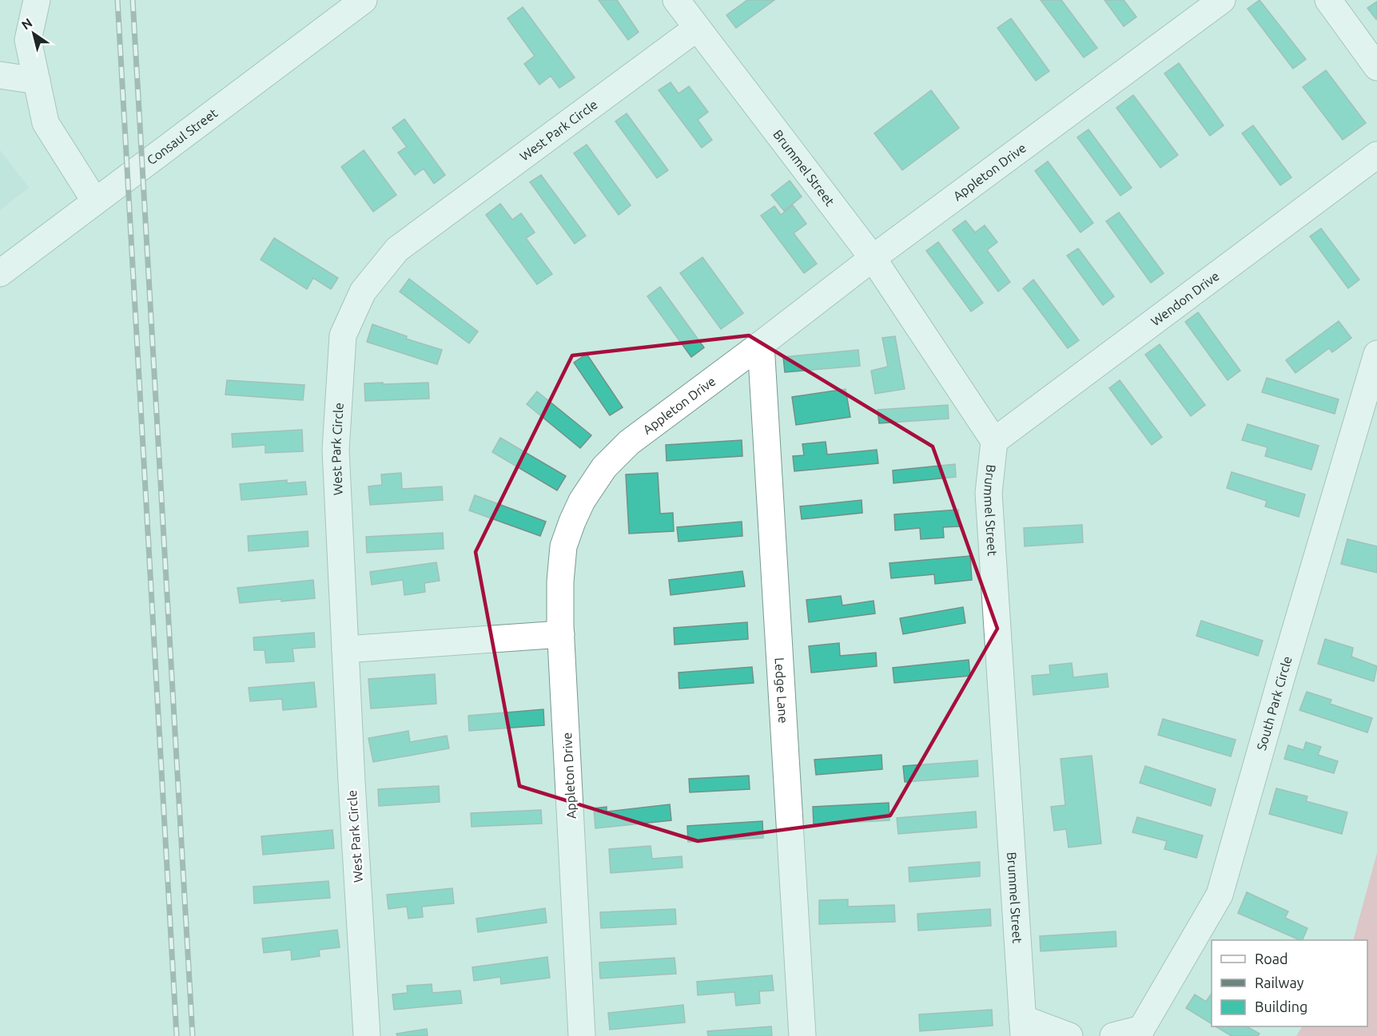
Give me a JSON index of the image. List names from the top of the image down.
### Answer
{
  "streets": {
    "street": [
      "West Park Circle",
      "Consaul Street",
      "Brummel Street",
      "Appleton Drive",
      "Wendon Drive",
      "Ledge Lane",
      "South Park Circle"
    ]
  },
  "crossings": [
    ["West Park Circle", "Brummel Street"],
    ["Brummel Street", "Appleton Drive"],
    ["Brummel Street", "Wendon Drive"],
    ["Appleton Drive", "Ledge Lane"]
  ],
  "legend": ["Road", "Railway", "Building"],
  "north": "top left"
}
